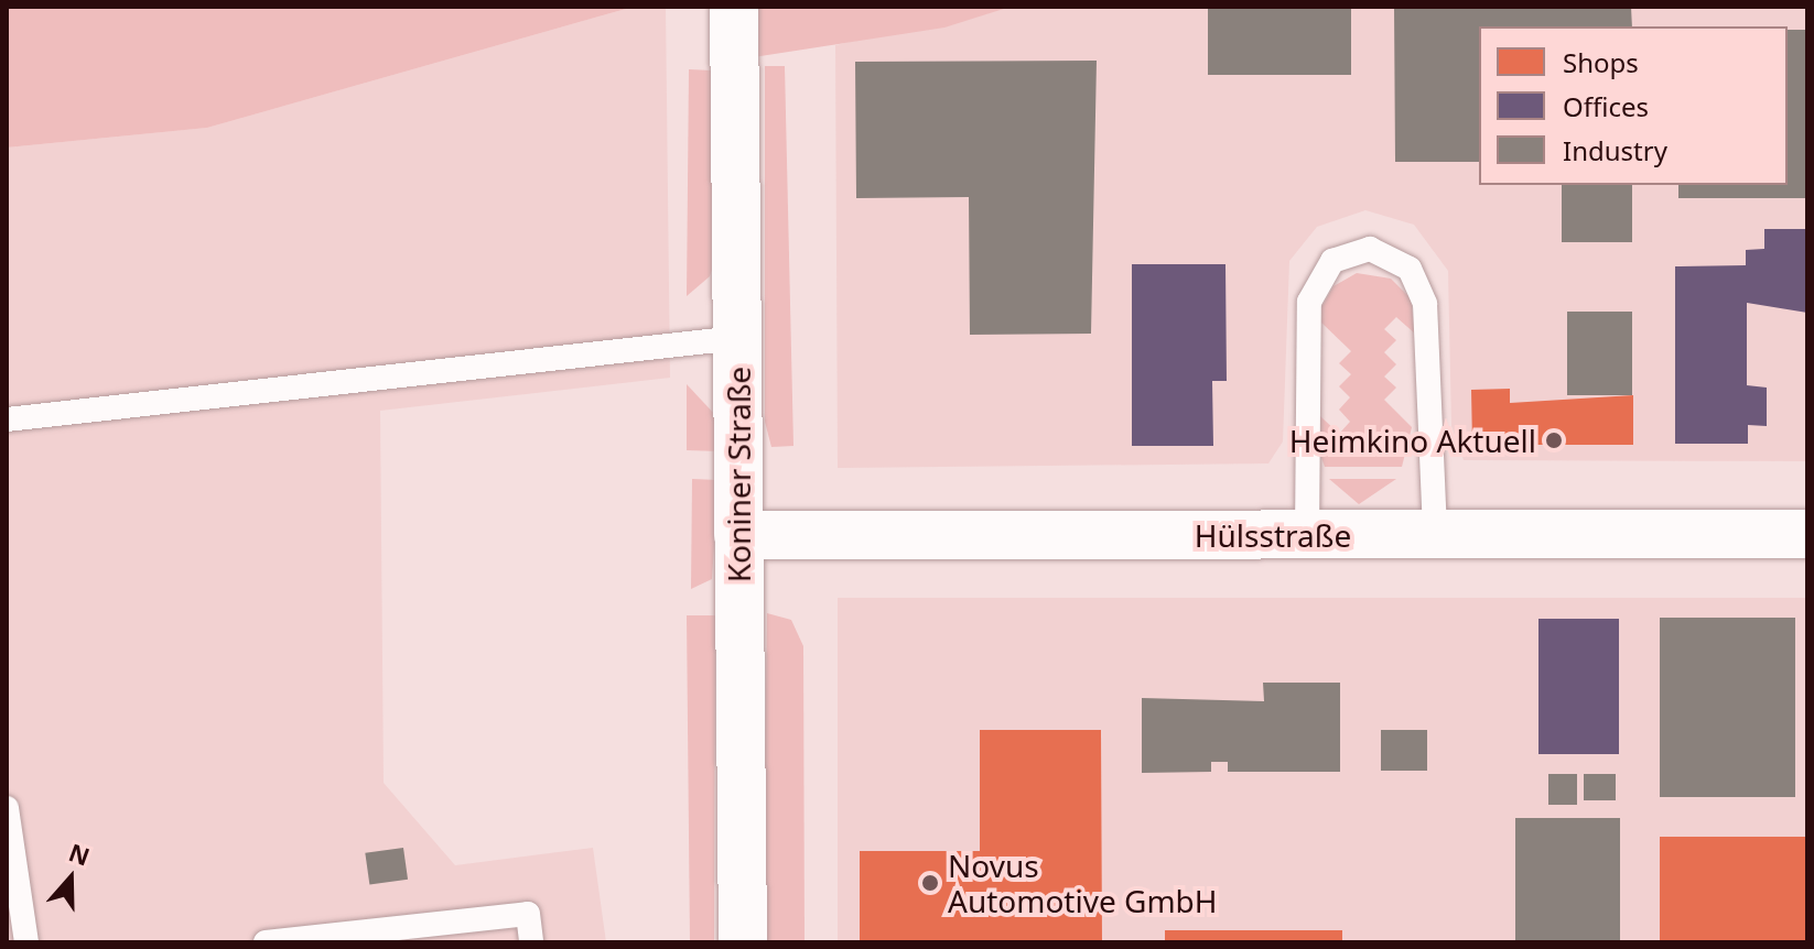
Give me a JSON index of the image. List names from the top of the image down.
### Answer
{
  "streets": {
    "street": ["Koniner Straße", "Hülsstraße"]
  },
  "crossings": [
    ["Koniner Straße", "Hülsstraße"]
  ],
  "places": ["Heimkino Aktuell", "Novus Automotive GmbH"],
  "legend": ["Shops", "Offices", "Industry"],
  "north": "top"
}
